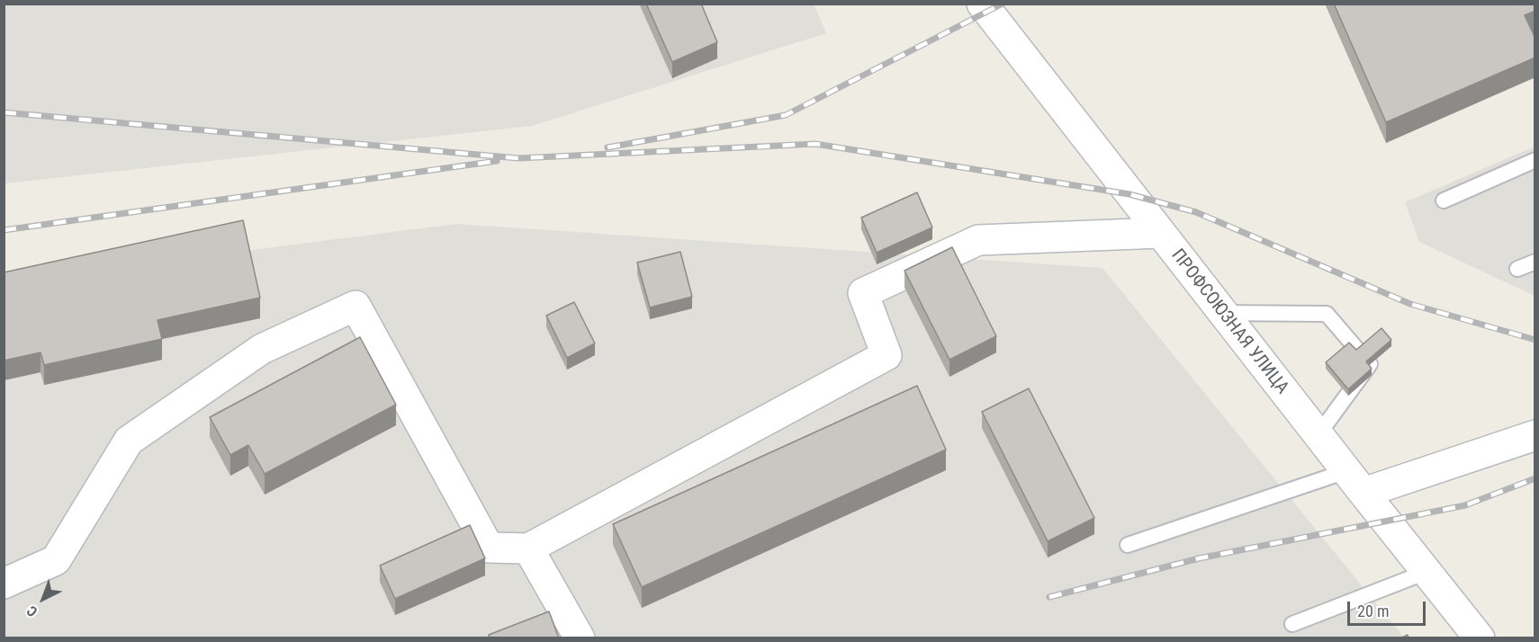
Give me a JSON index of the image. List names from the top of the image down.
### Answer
{
  "streets": {
    "street": ["ПРОФСОЮЗНАЯ УЛИЦА"]
  },
  "scale_bar": "20 m",
  "north": "bottom left"
}
